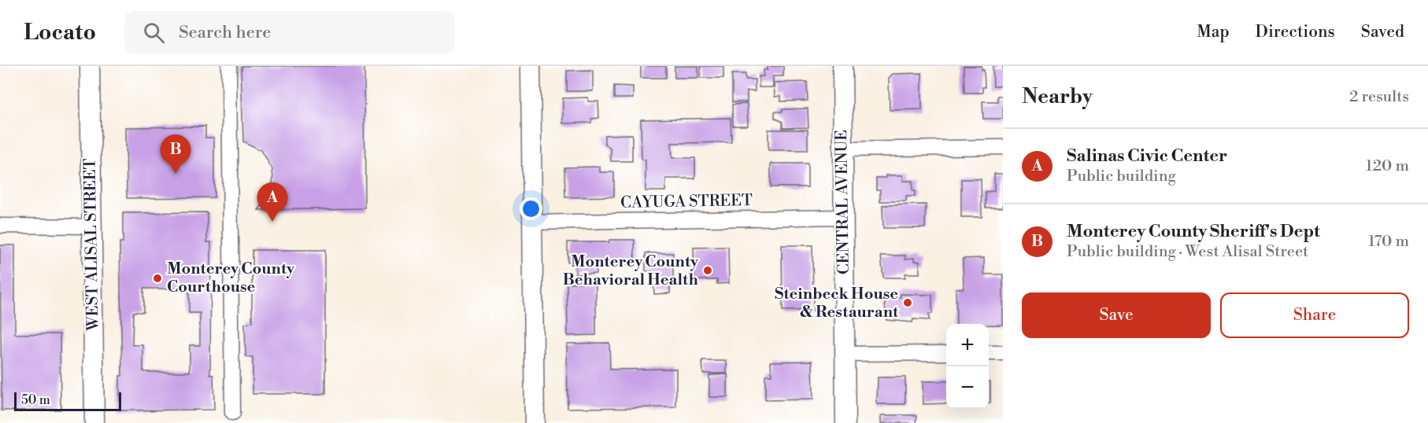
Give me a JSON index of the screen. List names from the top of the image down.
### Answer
{
  "streets": {
    "street": ["CAYUGA STREET", "CENTRAL AVENUE", "WEST ALISAL STREET"]
  },
  "crossings": [
    ["CAYUGA STREET", "CENTRAL AVENUE"]
  ],
  "places": ["Monterey County Behavioral Health", "Monterey County Courthouse", "Steinbeck House & Restaurant"],
  "scale_bar": "50 m",
  "page": {
    "header": "Locato",
    "search": "Search here",
    "nav": ["Map", "Directions", "Saved"],
    "heading": ["Nearby", "2 results"],
    "list": [
      {
        "mark": "A",
        "name": "Salinas Civic Center",
        "note": "Public building",
        "value": "120 m"
      },
      {
        "mark": "B",
        "name": "Monterey County Sheriff's Dept",
        "note": "Public building · West Alisal Street",
        "value": "170 m"
      }
    ],
    "pins": ["B", "A"],
    "buttons": ["Save", "Share"],
    "map_buttons": ["+", "−"],
    "scale": "50 m"
  }
}
